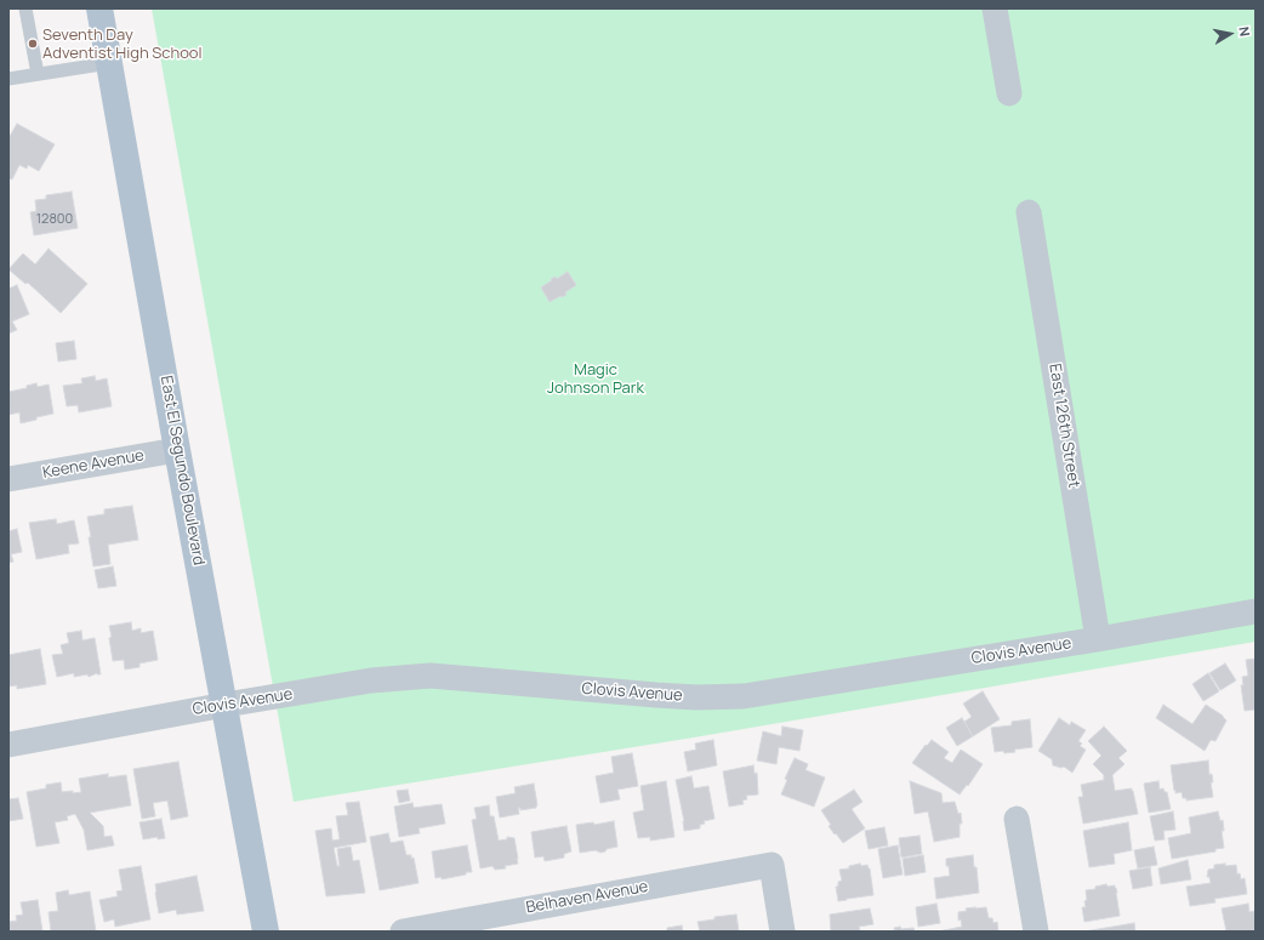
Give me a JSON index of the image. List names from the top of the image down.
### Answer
{
  "streets": {
    "main road": ["East El Segundo Boulevard"],
    "street": [
      "East 126th Street",
      "Keene Avenue",
      "Clovis Avenue",
      "Belhaven Avenue"
    ]
  },
  "crossings": [
    ["East 126th Street", "Clovis Avenue"],
    ["Keene Avenue", "East El Segundo Boulevard"],
    ["East El Segundo Boulevard", "Clovis Avenue"]
  ],
  "parks": ["Magic Johnson Park"],
  "places": ["Seventh Day Adventist High School"],
  "house_numbers": ["12800"],
  "north": "right"
}
